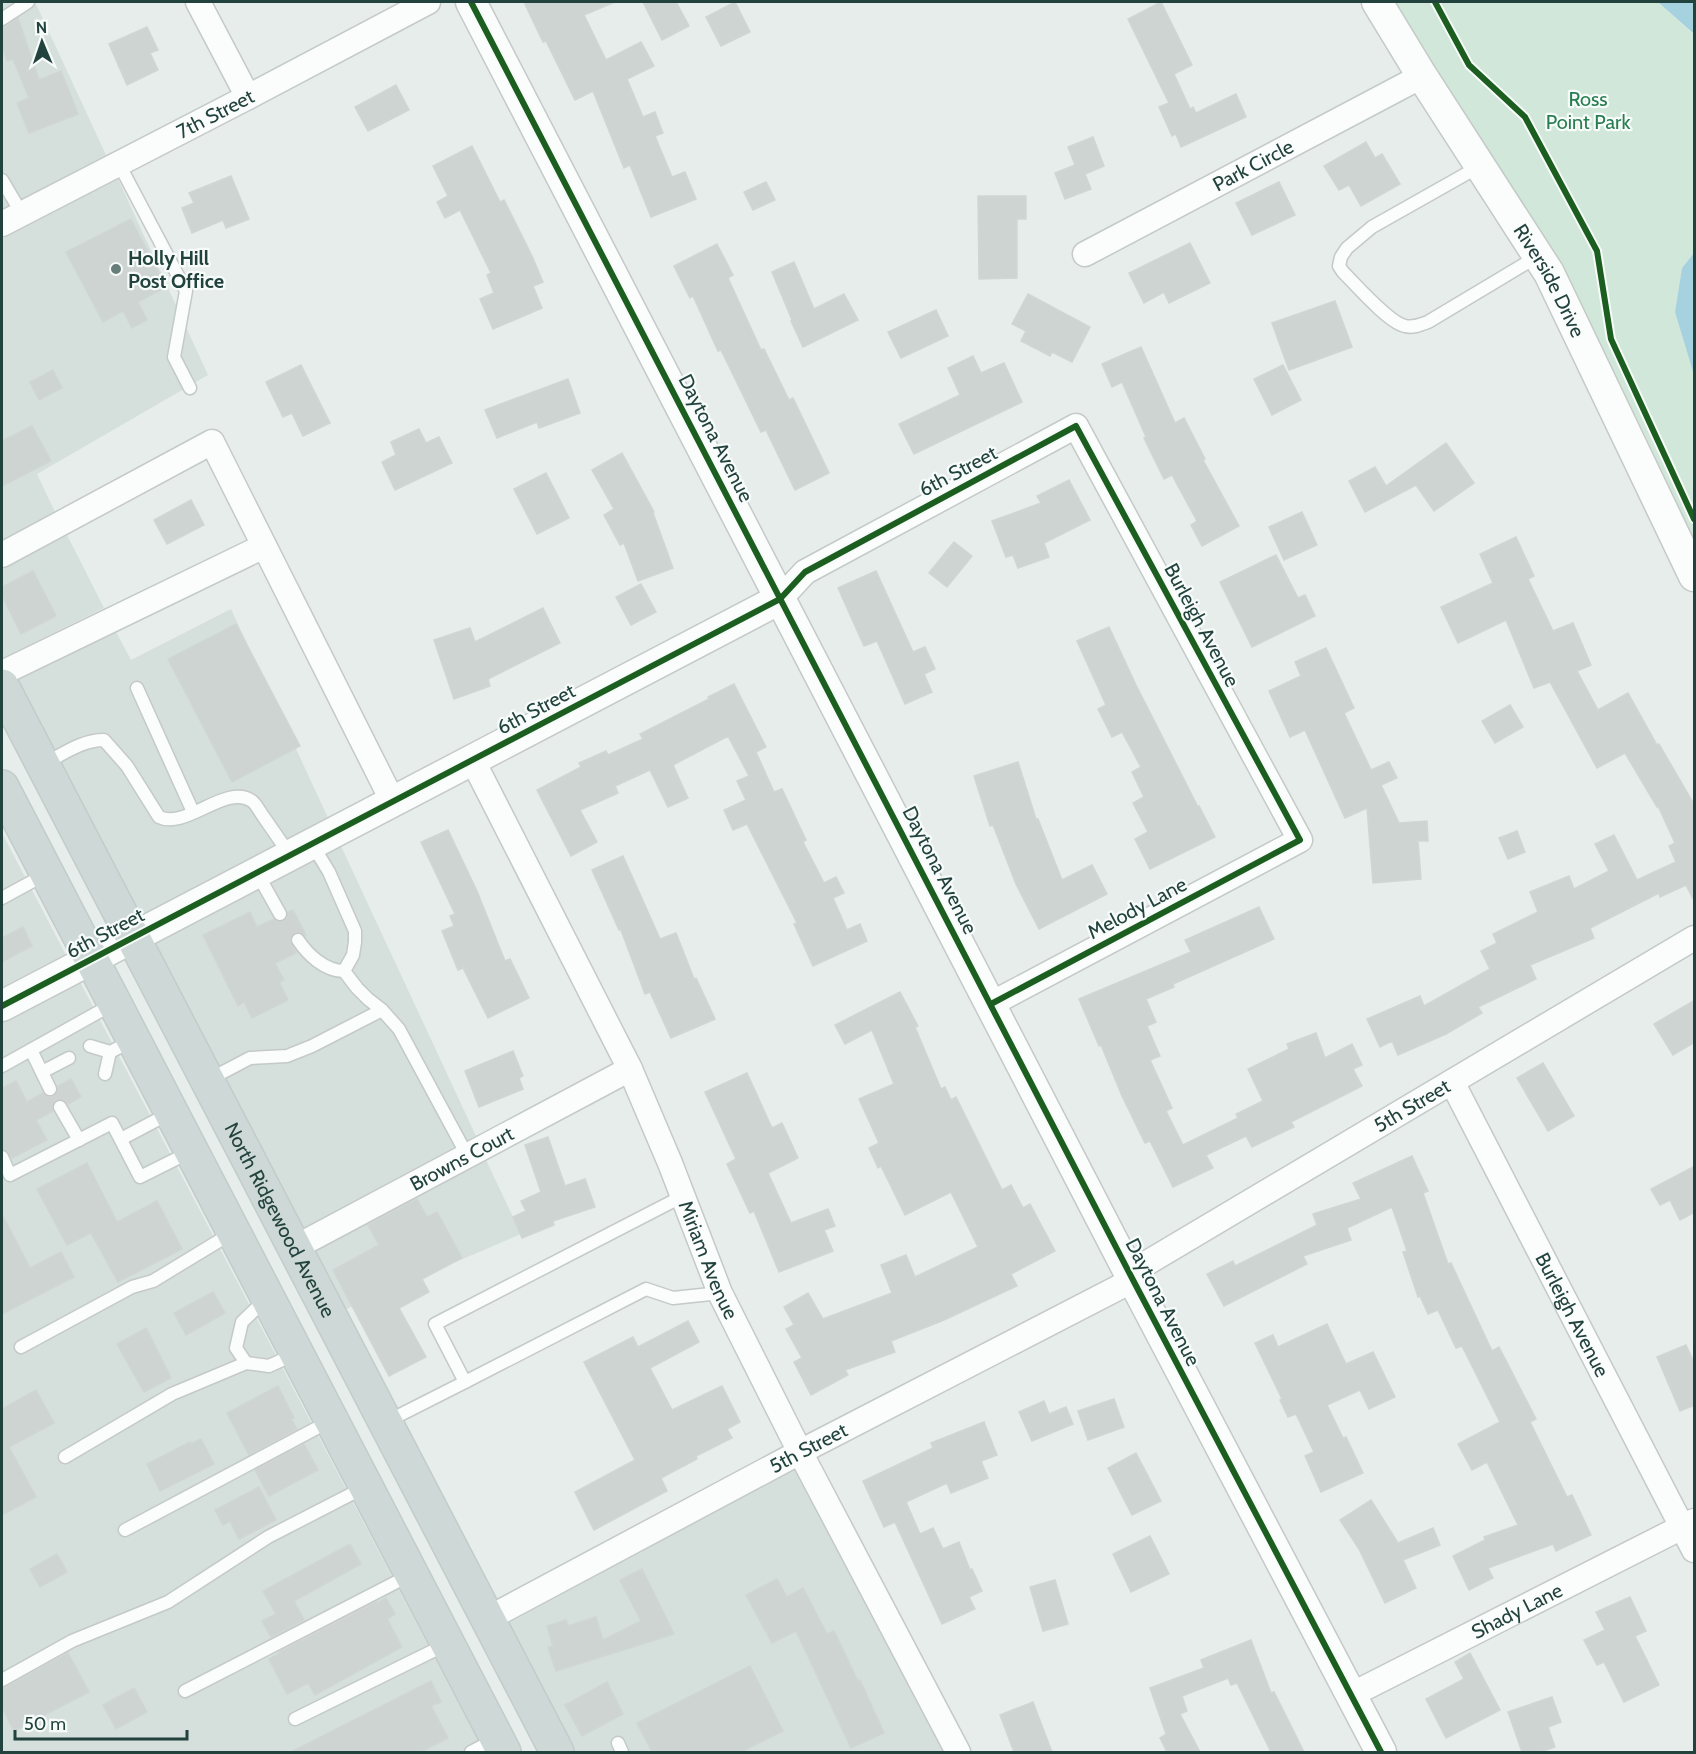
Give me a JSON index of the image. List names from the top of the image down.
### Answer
{
  "streets": {
    "main road": ["North Ridgewood Avenue"],
    "street": [
      "7th Street",
      "Park Circle",
      "Riverside Drive",
      "Daytona Avenue",
      "6th Street",
      "Burleigh Avenue",
      "Melody Lane",
      "5th Street",
      "Browns Court",
      "Miriam Avenue",
      "Shady Lane"
    ]
  },
  "crossings": [
    ["Park Circle", "Riverside Drive"],
    ["Daytona Avenue", "6th Street"],
    ["Daytona Avenue", "Melody Lane"],
    ["Daytona Avenue", "5th Street"],
    ["Daytona Avenue", "Shady Lane"],
    ["6th Street", "Burleigh Avenue"],
    ["6th Street", "North Ridgewood Avenue"],
    ["6th Street", "Miriam Avenue"],
    ["Burleigh Avenue", "Melody Lane"],
    ["Burleigh Avenue", "5th Street"],
    ["Burleigh Avenue", "Shady Lane"],
    ["5th Street", "North Ridgewood Avenue"],
    ["5th Street", "Miriam Avenue"],
    ["Browns Court", "North Ridgewood Avenue"],
    ["Browns Court", "Miriam Avenue"]
  ],
  "parks": ["Ross Point Park"],
  "places": ["Holly Hill Post Office"],
  "scale_bar": "50 m",
  "north": "top"
}
